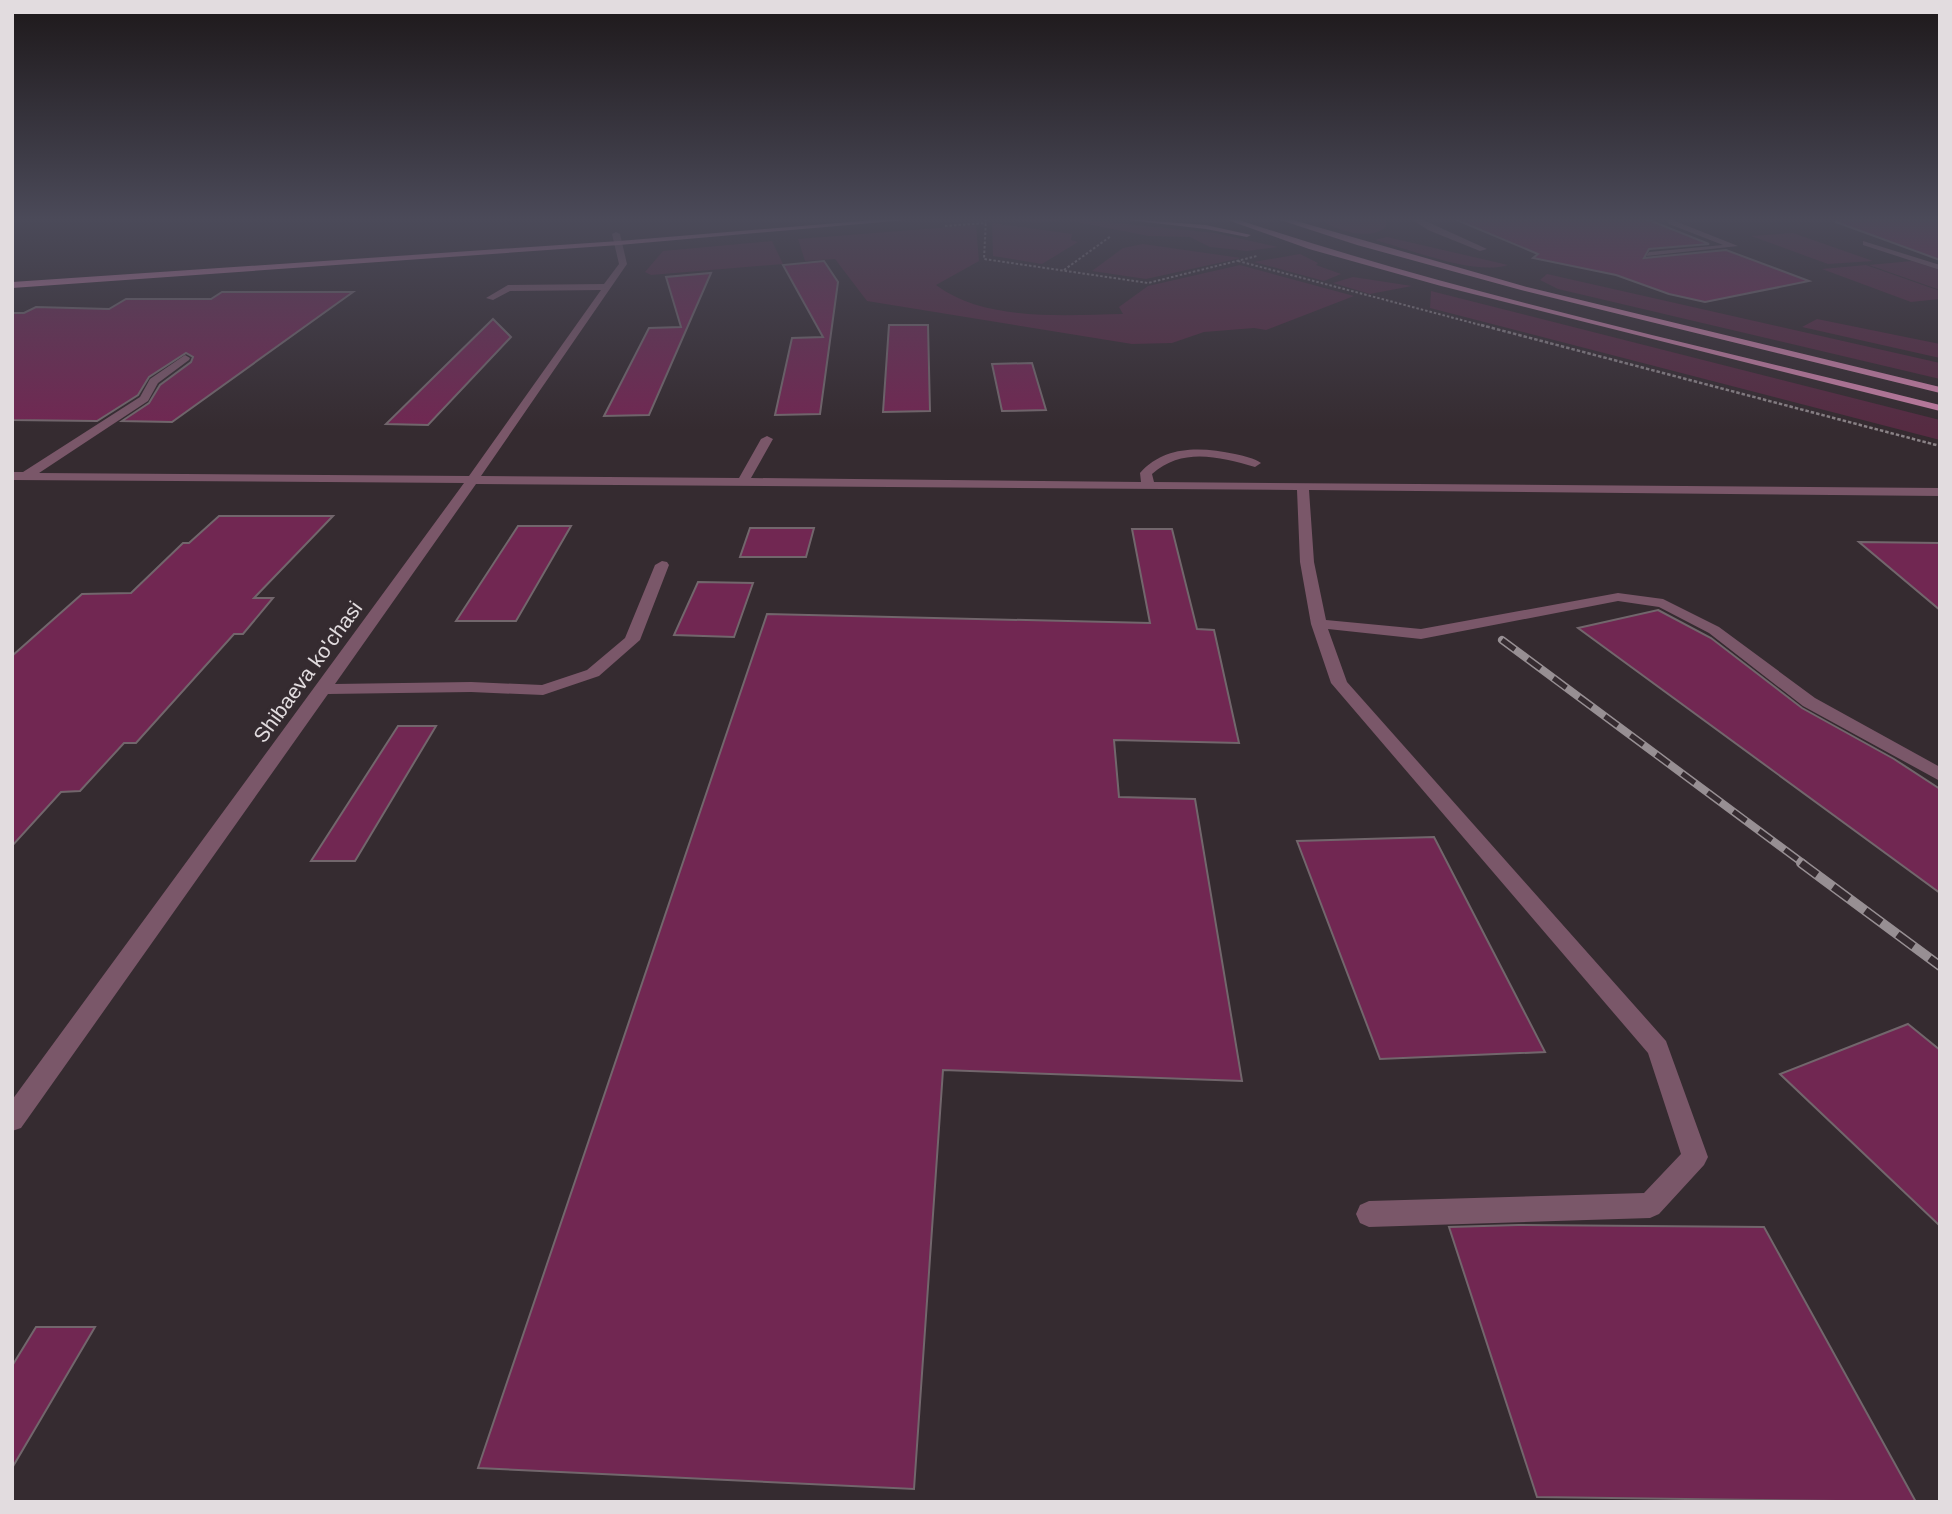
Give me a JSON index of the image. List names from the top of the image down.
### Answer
{
  "streets": {
    "street": ["Shibaeva ko'chasi"]
  }
}
